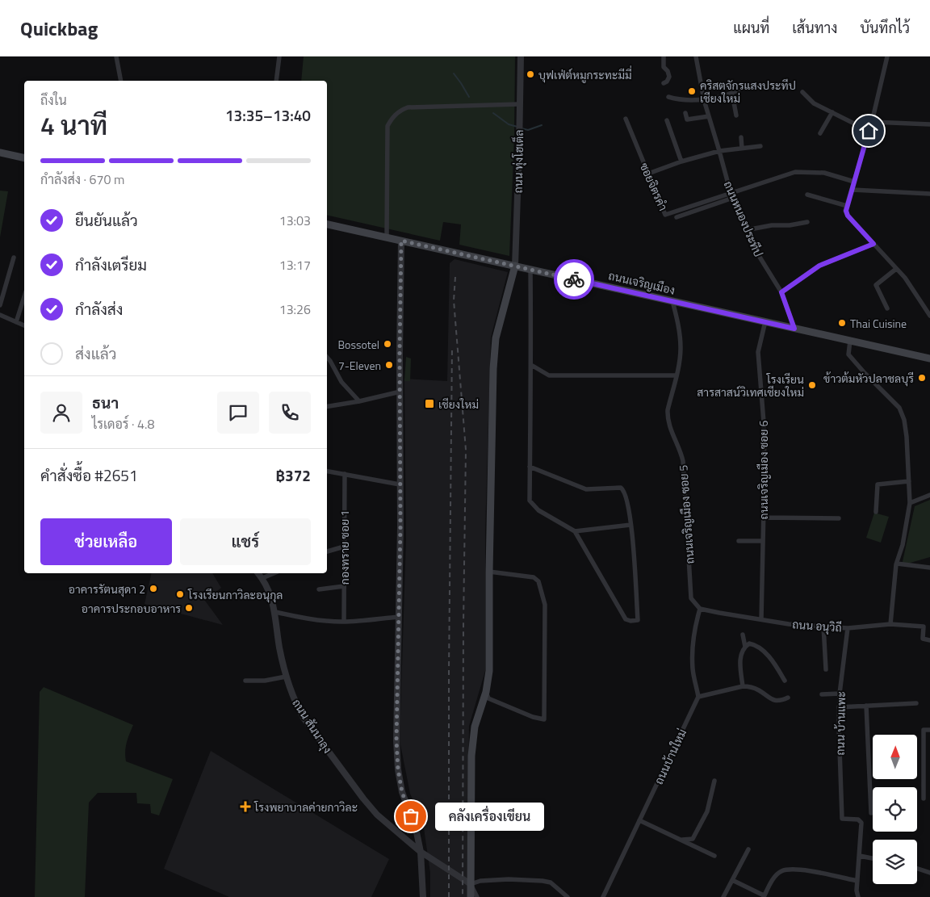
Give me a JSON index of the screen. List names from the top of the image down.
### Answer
{
  "streets": {
    "main road": ["ถนนเจริญเมือง"],
    "street": [
      "ถนน ทุ่งโฮเต็ล",
      "ซอยจิตรคำ",
      "ถนนหนองประทีป",
      "ถนนเจริญเมือง ซอย 6",
      "ถนนเจริญเมือง ซอย 5",
      "กองทราย ซอย 1",
      "ถนน อนุวิถี",
      "ถนน บ้านแพะ",
      "ถนน สันนาลุง",
      "ถนนบ้านใหม่"
    ]
  },
  "crossings": [
    ["ถนน ทุ่งโฮเต็ล", "ถนนเจริญเมือง"],
    ["ซอยจิตรคำ", "ถนนหนองประทีป"],
    ["ถนนหนองประทีป", "ถนนเจริญเมือง"],
    ["ถนนเจริญเมือง", "ถนนเจริญเมือง ซอย 6"],
    ["ถนนเจริญเมือง", "ถนนเจริญเมือง ซอย 5"],
    ["ถนนเจริญเมือง ซอย 6", "ถนน อนุวิถี"],
    ["ถนนเจริญเมือง ซอย 5", "ถนน อนุวิถี"],
    ["ถนน อนุวิถี", "ถนน บ้านแพะ"]
  ],
  "places": {
    "other": [
      "บุฟเฟ่ต์หมูกระทะมีมี่",
      "คริสตจักรแสงประทีป เชียงใหม่",
      "Thai Cuisine",
      "Bossotel",
      "7-Eleven",
      "ข้าวต้มหัวปลาชลบุรี",
      "โรงเรียน สารสาสน์วิเทศเชียงใหม่",
      "อาคารรัตนสุดา 2",
      "โรงเรียนกาวิละอนุกุล",
      "อาคารประกอบอาหาร",
      "คลังเครื่องเขียน"
    ],
    "transit": ["เชียงใหม่"],
    "health": ["โรงพยาบาลค่ายกาวิละ"]
  },
  "north": "top",
  "page": {
    "header": "Quickbag",
    "nav": ["แผนที่", "เส้นทาง", "บันทึกไว้"],
    "heading": ["4 นาที", "ถึงใน", "13:35–13:40"],
    "panel": [
      "ธนา",
      "ไรเดอร์ · 4.8",
      "คำสั่งซื้อ #2651",
      "฿372"
    ],
    "bar": "กำลังส่ง · 670 m",
    "list": [
      ["ยืนยันแล้ว", "13:03"],
      ["กำลังเตรียม", "13:17"],
      ["กำลังส่ง", "13:26"],
      "ส่งแล้ว"
    ],
    "buttons": ["ช่วยเหลือ", "แชร์"],
    "bubble": "คลังเครื่องเขียน"
  }
}
